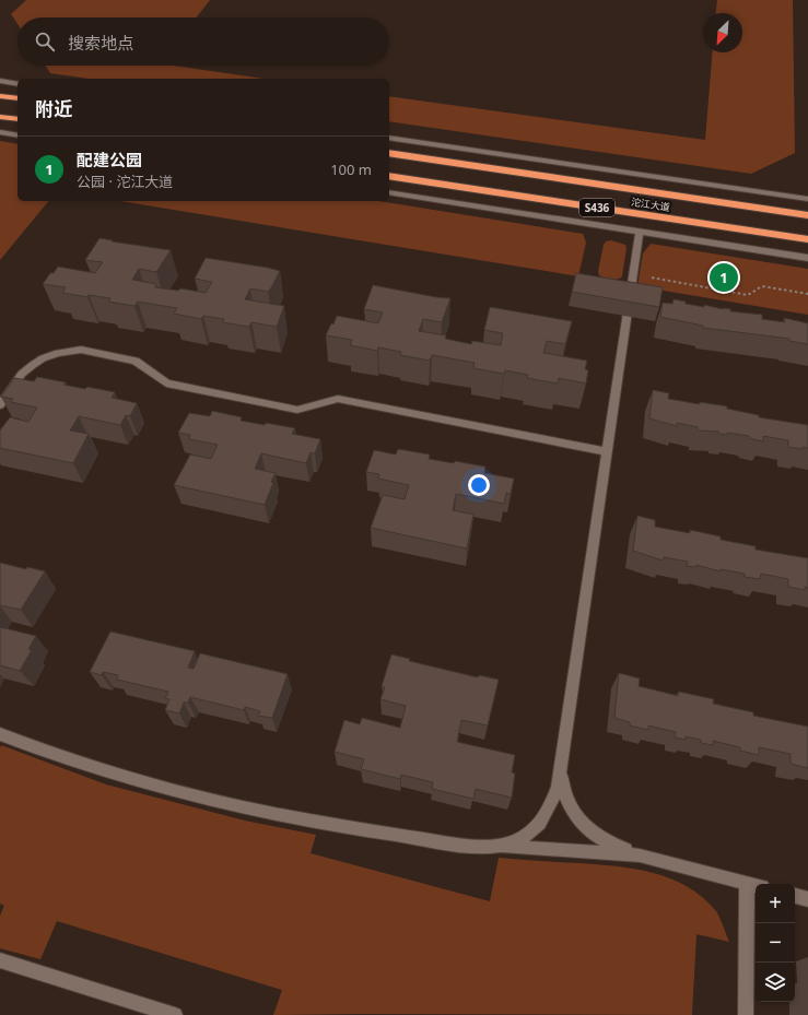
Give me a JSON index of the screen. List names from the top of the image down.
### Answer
{
  "streets": {
    "highway": ["沱江大道", "S436"]
  },
  "north": "bottom left",
  "page": {
    "search": "搜索地点",
    "heading": "附近",
    "list": [
      {
        "mark": "1",
        "name": "配建公园",
        "note": "公园 · 沱江大道",
        "value": "100 m"
      }
    ],
    "pins": "1",
    "map_buttons": ["+", "−"]
  }
}
